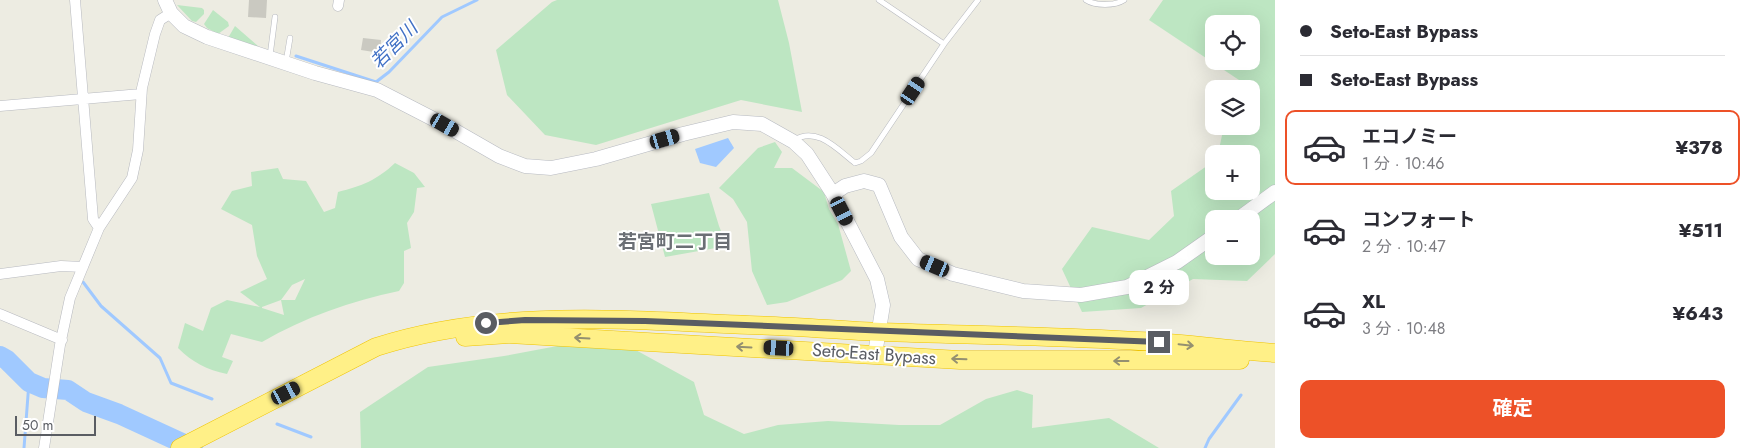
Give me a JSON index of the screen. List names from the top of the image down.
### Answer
{
  "streets": {
    "highway": ["Seto-East Bypass"]
  },
  "districts": ["若宮町二丁目"],
  "water": ["若宮川"],
  "scale_bar": "50 m",
  "page": {
    "banner": ["Seto-East Bypass", "Seto-East Bypass"],
    "map_buttons": ["+", "−"],
    "list": [
      {
        "name": "エコノミー",
        "note": "1 分 · 10:46",
        "value": "¥378"
      },
      {
        "name": "コンフォート",
        "note": "2 分 · 10:47",
        "value": "¥511"
      },
      {
        "name": "XL",
        "note": "3 分 · 10:48",
        "value": "¥643"
      }
    ],
    "bubble": "2 分",
    "buttons": "確定",
    "scale": "50 m"
  }
}
